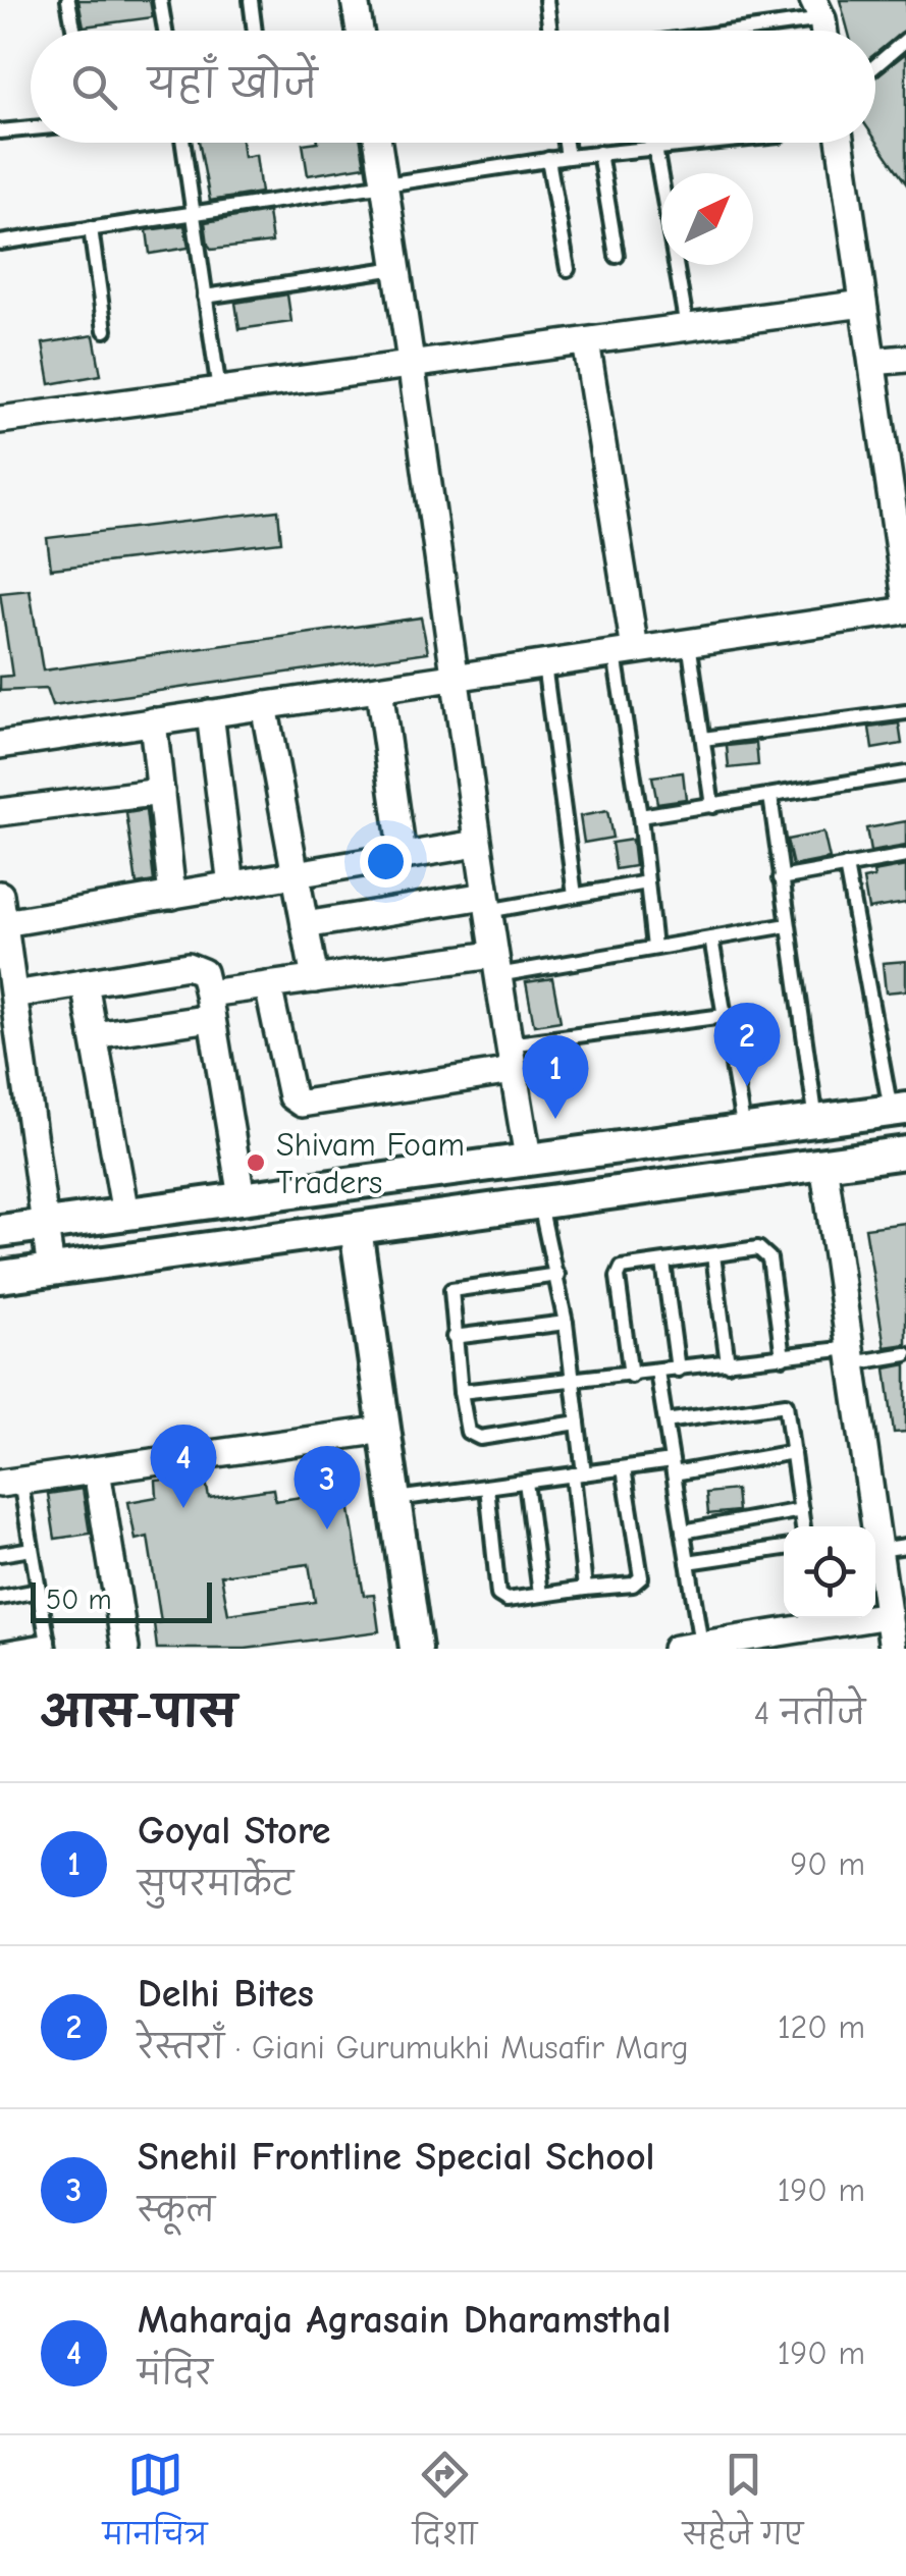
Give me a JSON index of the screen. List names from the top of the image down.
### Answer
{
  "places": ["Shivam Foam Traders"],
  "scale_bar": "50 m",
  "north": "top right",
  "page": {
    "search": "यहाँ खोजें",
    "pins": [
      "2",
      "1",
      "4",
      "3"
    ],
    "scale": "50 m",
    "heading": ["आस-पास", "4 नतीजे"],
    "list": [
      {
        "mark": "1",
        "name": "Goyal Store",
        "note": "सुपरमार्केट",
        "value": "90 m"
      },
      {
        "mark": "2",
        "name": "Delhi Bites",
        "note": "रेस्तराँ · Giani Gurumukhi Musafir Marg",
        "value": "120 m"
      },
      {
        "mark": "3",
        "name": "Snehil Frontline Special School",
        "note": "स्कूल",
        "value": "190 m"
      },
      {
        "mark": "4",
        "name": "Maharaja Agrasain Dharamsthal",
        "note": "मंदिर",
        "value": "190 m"
      }
    ],
    "nav": ["मानचित्र", "दिशा", "सहेजे गए"]
  }
}
